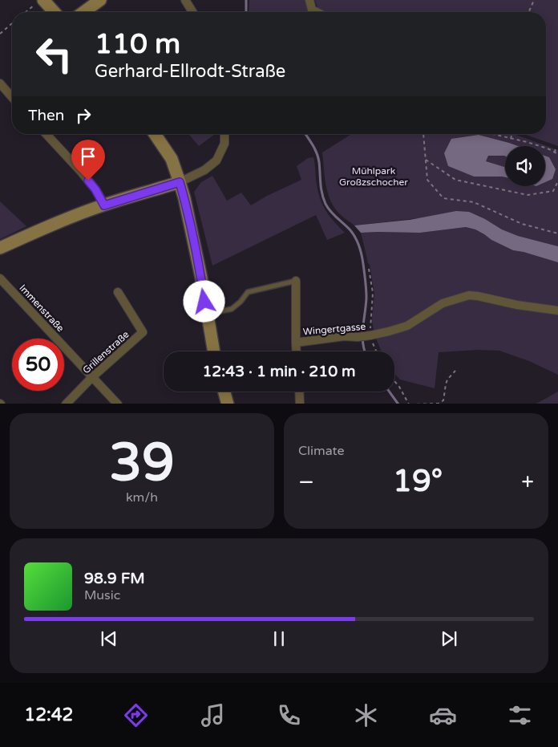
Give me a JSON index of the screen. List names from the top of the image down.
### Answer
{
  "streets": {
    "street": ["Immenstraße", "Wingertgasse", "Grillenstraße"]
  },
  "crossings": [
    ["Immenstraße", "Grillenstraße"]
  ],
  "parks": ["Mühlpark Großzschocher"],
  "page": {
    "turn": ["110 m", "Gerhard-Ellrodt-Straße"],
    "then": "Then",
    "limit": "50",
    "trip": "12:43 · 1 min · 210 m",
    "tile": [
      ["39", "km/h"],
      "Climate"
    ],
    "heat": ["−", "19°", "+"],
    "song": ["98.9 FM", "Music"],
    "tabs": "12:42"
  }
}
